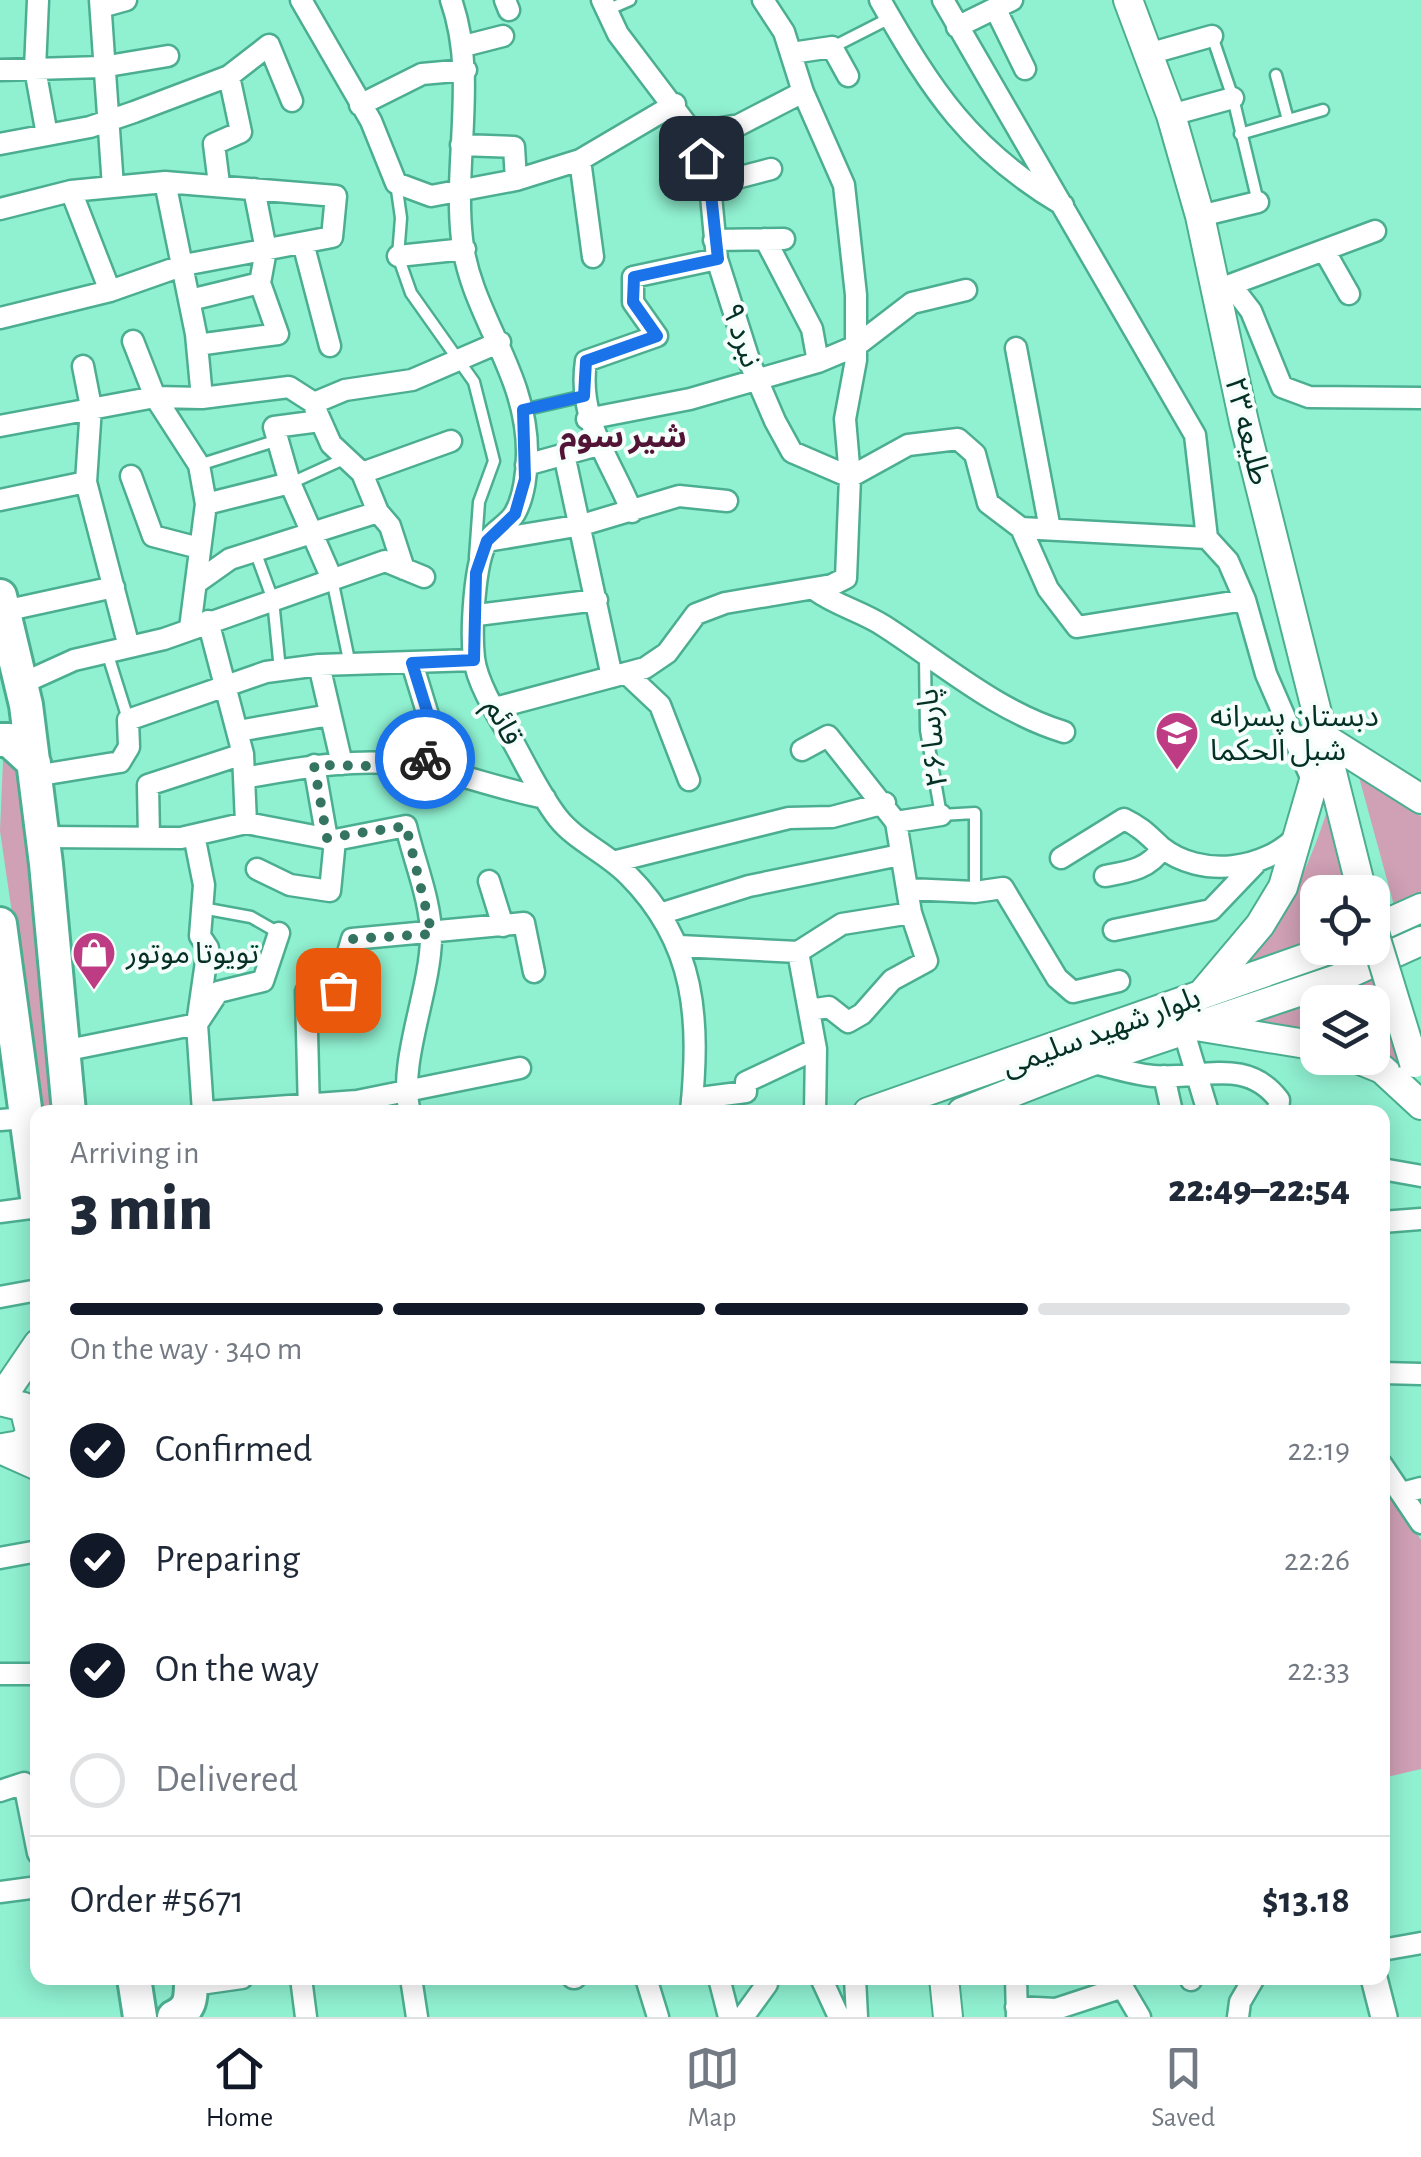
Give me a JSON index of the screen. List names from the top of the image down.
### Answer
{
  "streets": {
    "main road": ["طلیعه ۲۳", "بلوار شهید سلیمی"],
    "street": ["نبرد ۹", "قائم", "پارسا ۲۶"]
  },
  "districts": ["شیر سوم"],
  "places": {
    "school or university": ["دبستان پسرانه شبل الحکما"],
    "shop": ["تویوتا موتور"]
  },
  "page": {
    "heading": ["3 min", "Arriving in", "22:49–22:54"],
    "panel": ["Order #5671", "$13.18"],
    "bar": "On the way · 340 m",
    "list": [
      ["Confirmed", "22:19"],
      ["Preparing", "22:26"],
      ["On the way", "22:33"],
      "Delivered"
    ],
    "tabs": ["Home", "Map", "Saved"]
  }
}
